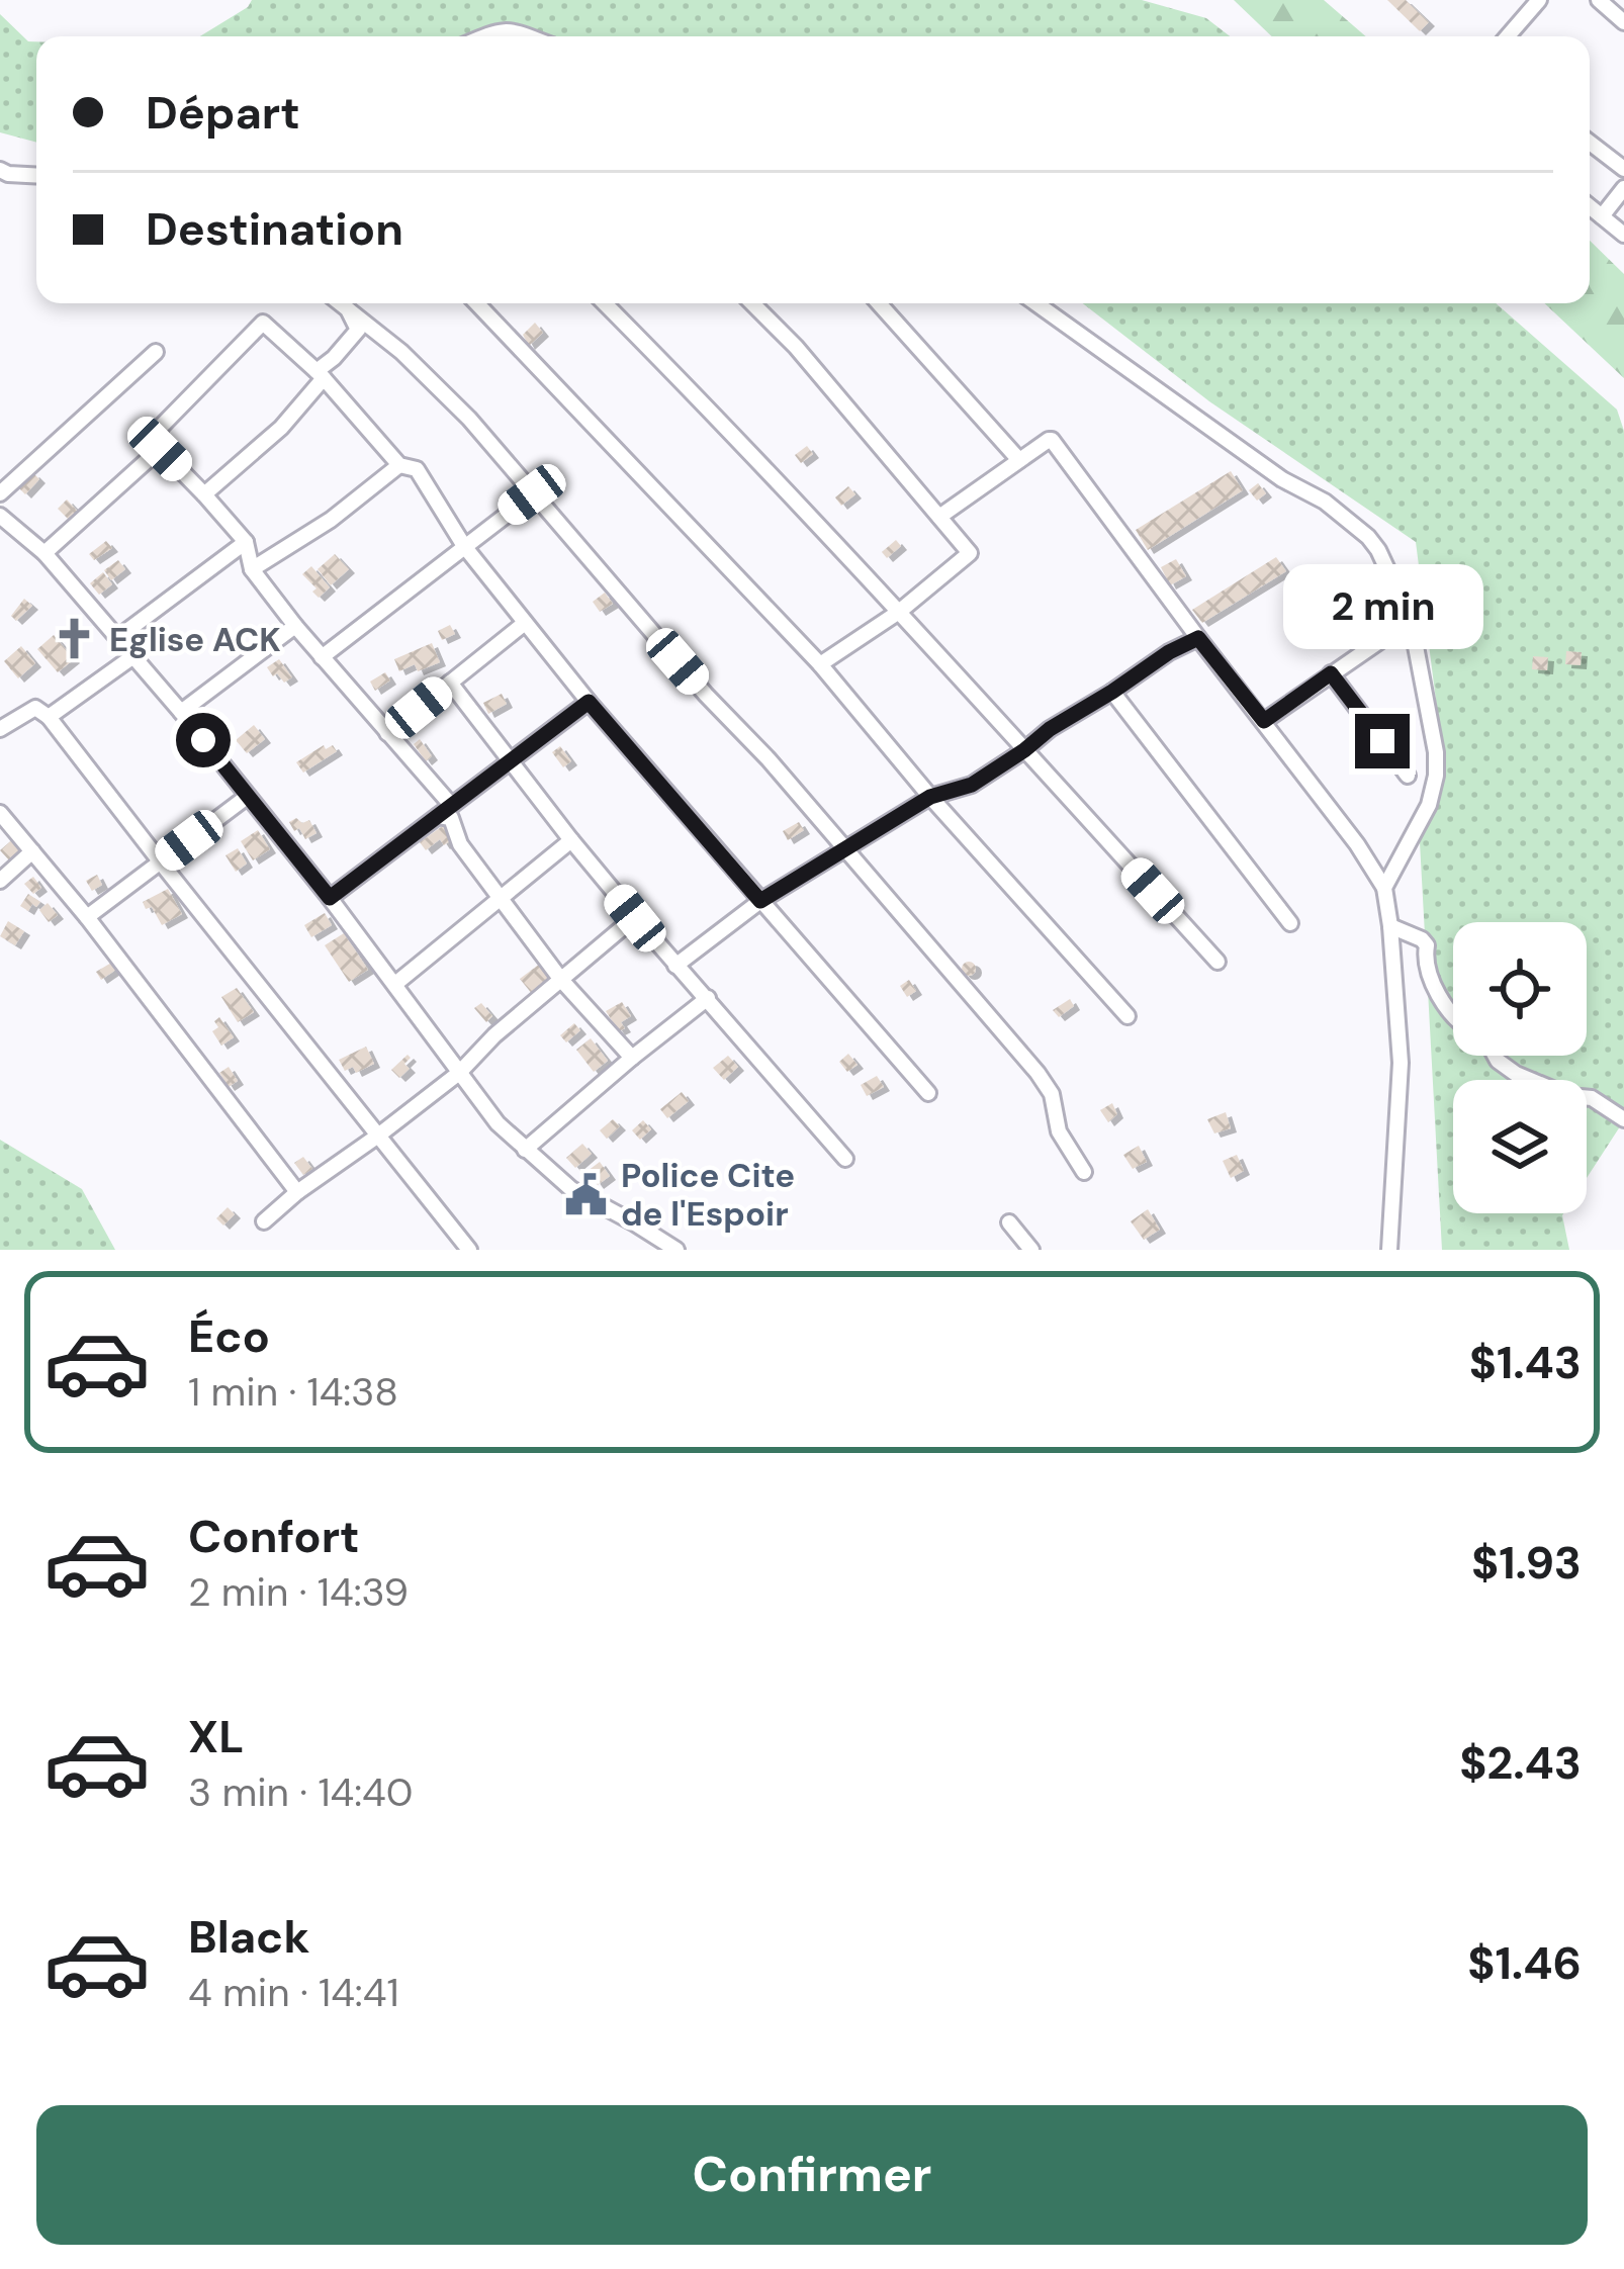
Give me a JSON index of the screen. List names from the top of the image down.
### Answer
{
  "places": {
    "church": ["Eglise ACK"],
    "public building": ["Police Cite de l'Espoir"]
  },
  "page": {
    "banner": ["Départ", "Destination"],
    "bubble": "2 min",
    "list": [
      {
        "name": "Éco",
        "note": "1 min · 14:38",
        "value": "$1.43"
      },
      {
        "name": "Confort",
        "note": "2 min · 14:39",
        "value": "$1.93"
      },
      {
        "name": "XL",
        "note": "3 min · 14:40",
        "value": "$2.43"
      },
      {
        "name": "Black",
        "note": "4 min · 14:41",
        "value": "$1.46"
      }
    ],
    "buttons": "Confirmer"
  }
}
